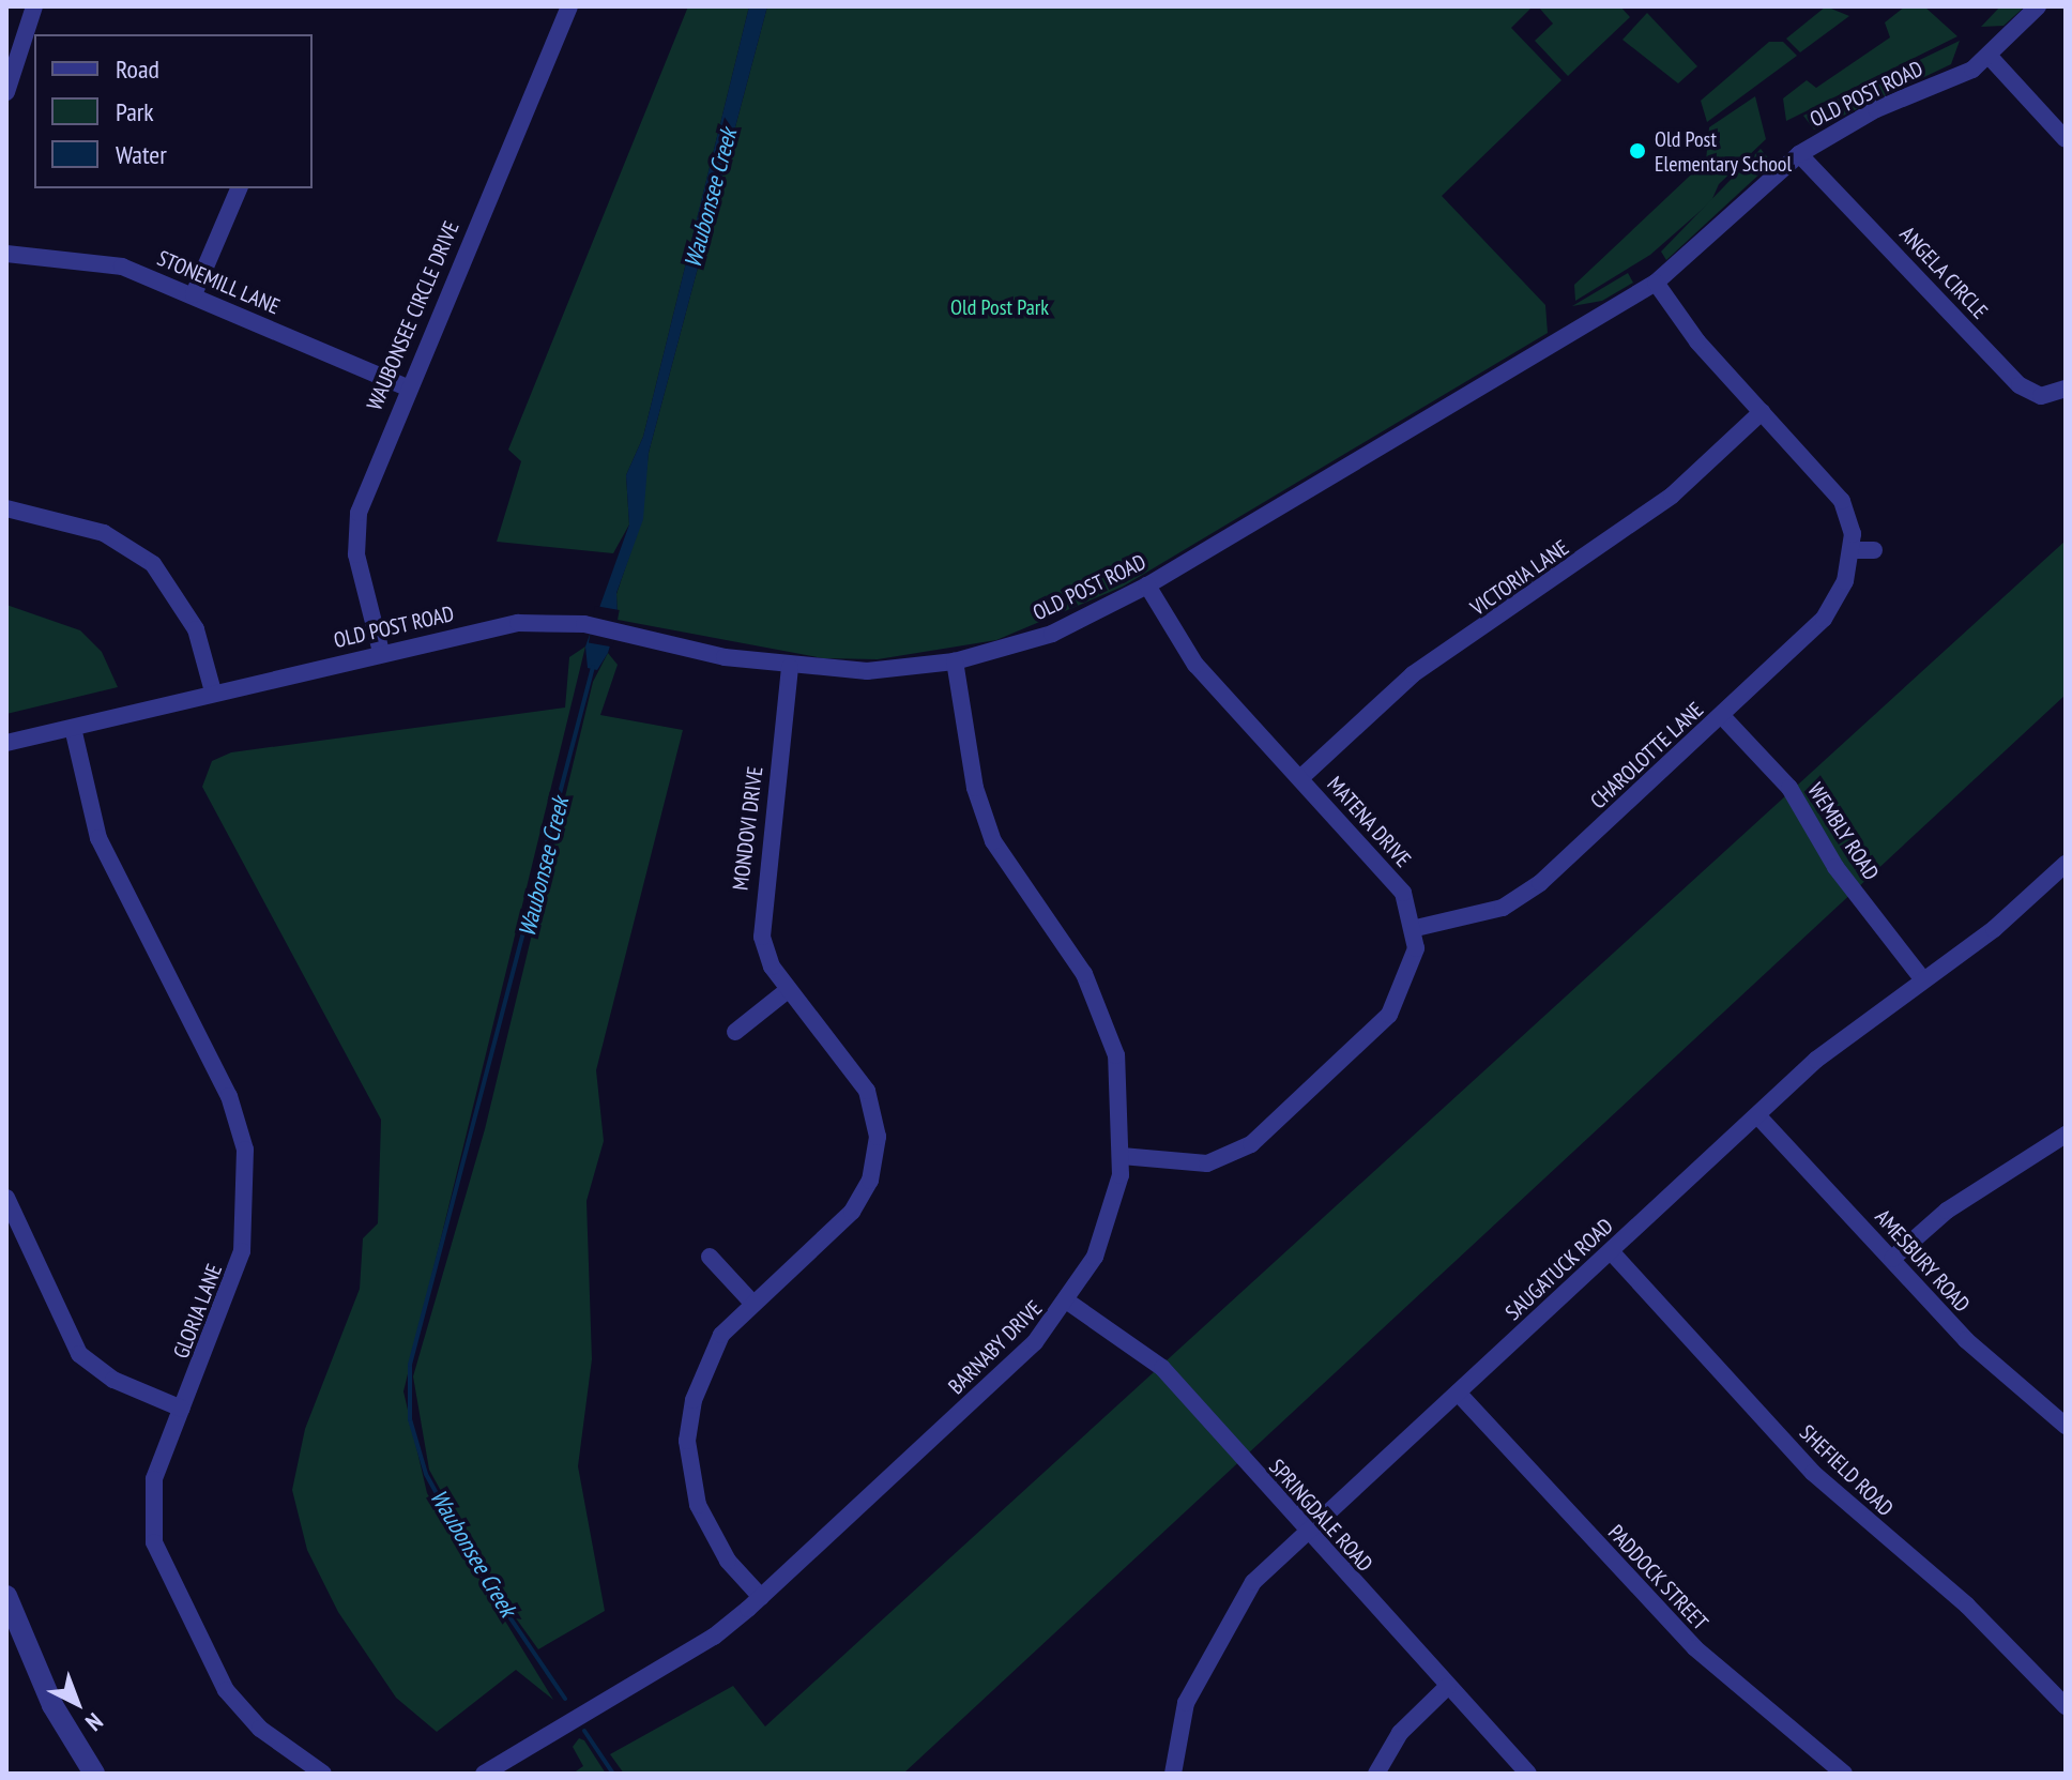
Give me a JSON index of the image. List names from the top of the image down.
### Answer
{
  "streets": {
    "street": [
      "OLD POST ROAD",
      "ANGELA CIRCLE",
      "STONEMILL LANE",
      "WAUBONSEE CIRCLE DRIVE",
      "VICTORIA LANE",
      "CHAROLOTTE LANE",
      "MATENA DRIVE",
      "MONDOVI DRIVE",
      "WEMBLY ROAD",
      "AMESBURY ROAD",
      "SAUGATUCK ROAD",
      "GLORIA LANE",
      "BARNABY DRIVE",
      "SHEFIELD ROAD",
      "SPRINGDALE ROAD",
      "PADDOCK STREET"
    ]
  },
  "crossings": [
    ["OLD POST ROAD", "ANGELA CIRCLE"],
    ["OLD POST ROAD", "WAUBONSEE CIRCLE DRIVE"],
    ["OLD POST ROAD", "MATENA DRIVE"],
    ["OLD POST ROAD", "MONDOVI DRIVE"],
    ["OLD POST ROAD", "GLORIA LANE"],
    ["OLD POST ROAD", "BARNABY DRIVE"],
    ["STONEMILL LANE", "WAUBONSEE CIRCLE DRIVE"],
    ["VICTORIA LANE", "MATENA DRIVE"],
    ["CHAROLOTTE LANE", "MATENA DRIVE"],
    ["CHAROLOTTE LANE", "WEMBLY ROAD"],
    ["MONDOVI DRIVE", "BARNABY DRIVE"],
    ["WEMBLY ROAD", "SAUGATUCK ROAD"],
    ["AMESBURY ROAD", "SAUGATUCK ROAD"],
    ["SAUGATUCK ROAD", "SHEFIELD ROAD"],
    ["SAUGATUCK ROAD", "SPRINGDALE ROAD"],
    ["SAUGATUCK ROAD", "PADDOCK STREET"],
    ["BARNABY DRIVE", "SPRINGDALE ROAD"]
  ],
  "water": ["Waubonsee Creek"],
  "parks": ["Old Post Park"],
  "places": ["Old Post Elementary School"],
  "legend": ["Road", "Park", "Water"],
  "north": "bottom right"
}
